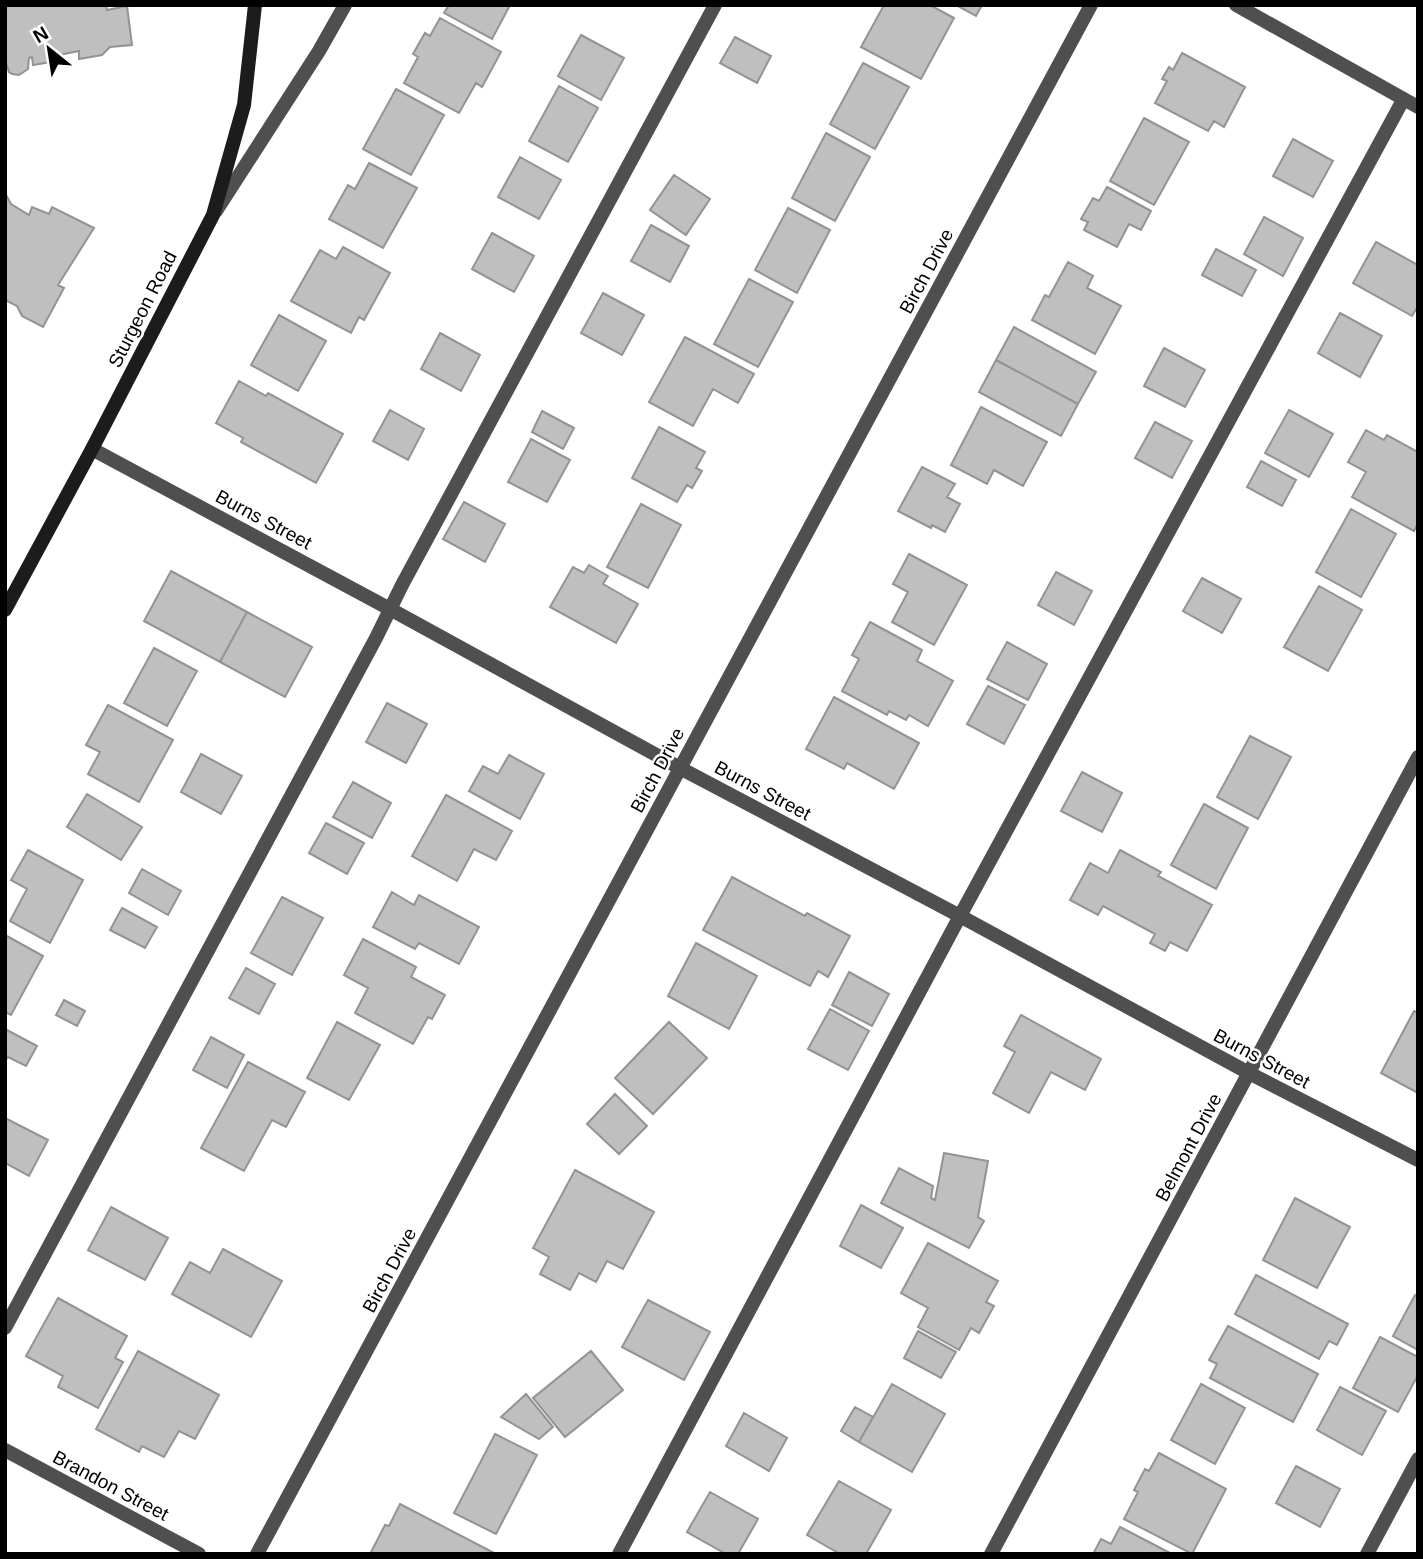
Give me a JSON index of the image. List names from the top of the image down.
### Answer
{
  "streets": {
    "main road": ["Sturgeon Road"],
    "street": [
      "Birch Drive",
      "Burns Street",
      "Belmont Drive",
      "Brandon Street"
    ]
  },
  "crossings": [
    ["Birch Drive", "Burns Street"],
    ["Sturgeon Road", "Burns Street"],
    ["Burns Street", "Belmont Drive"]
  ],
  "north": "top left"
}
